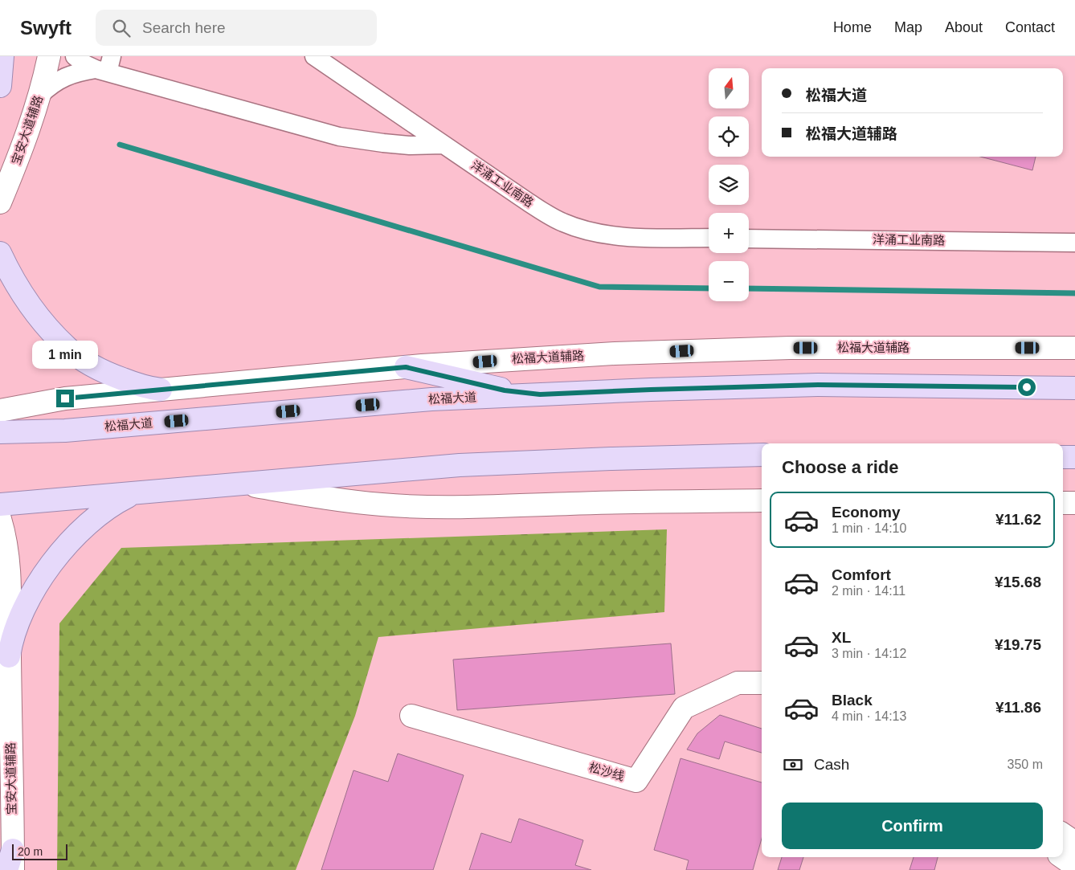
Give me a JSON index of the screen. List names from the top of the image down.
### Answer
{
  "streets": {
    "main road": [
      "宝安大道辅路",
      "松福大道辅路",
      "松福大道",
      "松沙线"
    ],
    "street": ["洋涌工业南路"]
  },
  "scale_bar": "20 m",
  "north": "top",
  "page": {
    "header": "Swyft",
    "search": "Search here",
    "nav": [
      "Home",
      "Map",
      "About",
      "Contact"
    ],
    "map_buttons": ["+", "−"],
    "banner": ["松福大道", "松福大道辅路"],
    "bubble": "1 min",
    "heading": "Choose a ride",
    "list": [
      {
        "name": "Economy",
        "note": "1 min · 14:10",
        "value": "¥11.62"
      },
      {
        "name": "Comfort",
        "note": "2 min · 14:11",
        "value": "¥15.68"
      },
      {
        "name": "XL",
        "note": "3 min · 14:12",
        "value": "¥19.75"
      },
      {
        "name": "Black",
        "note": "4 min · 14:13",
        "value": "¥11.86"
      }
    ],
    "pay": ["Cash", "350 m"],
    "buttons": "Confirm",
    "scale": "20 m"
  }
}
